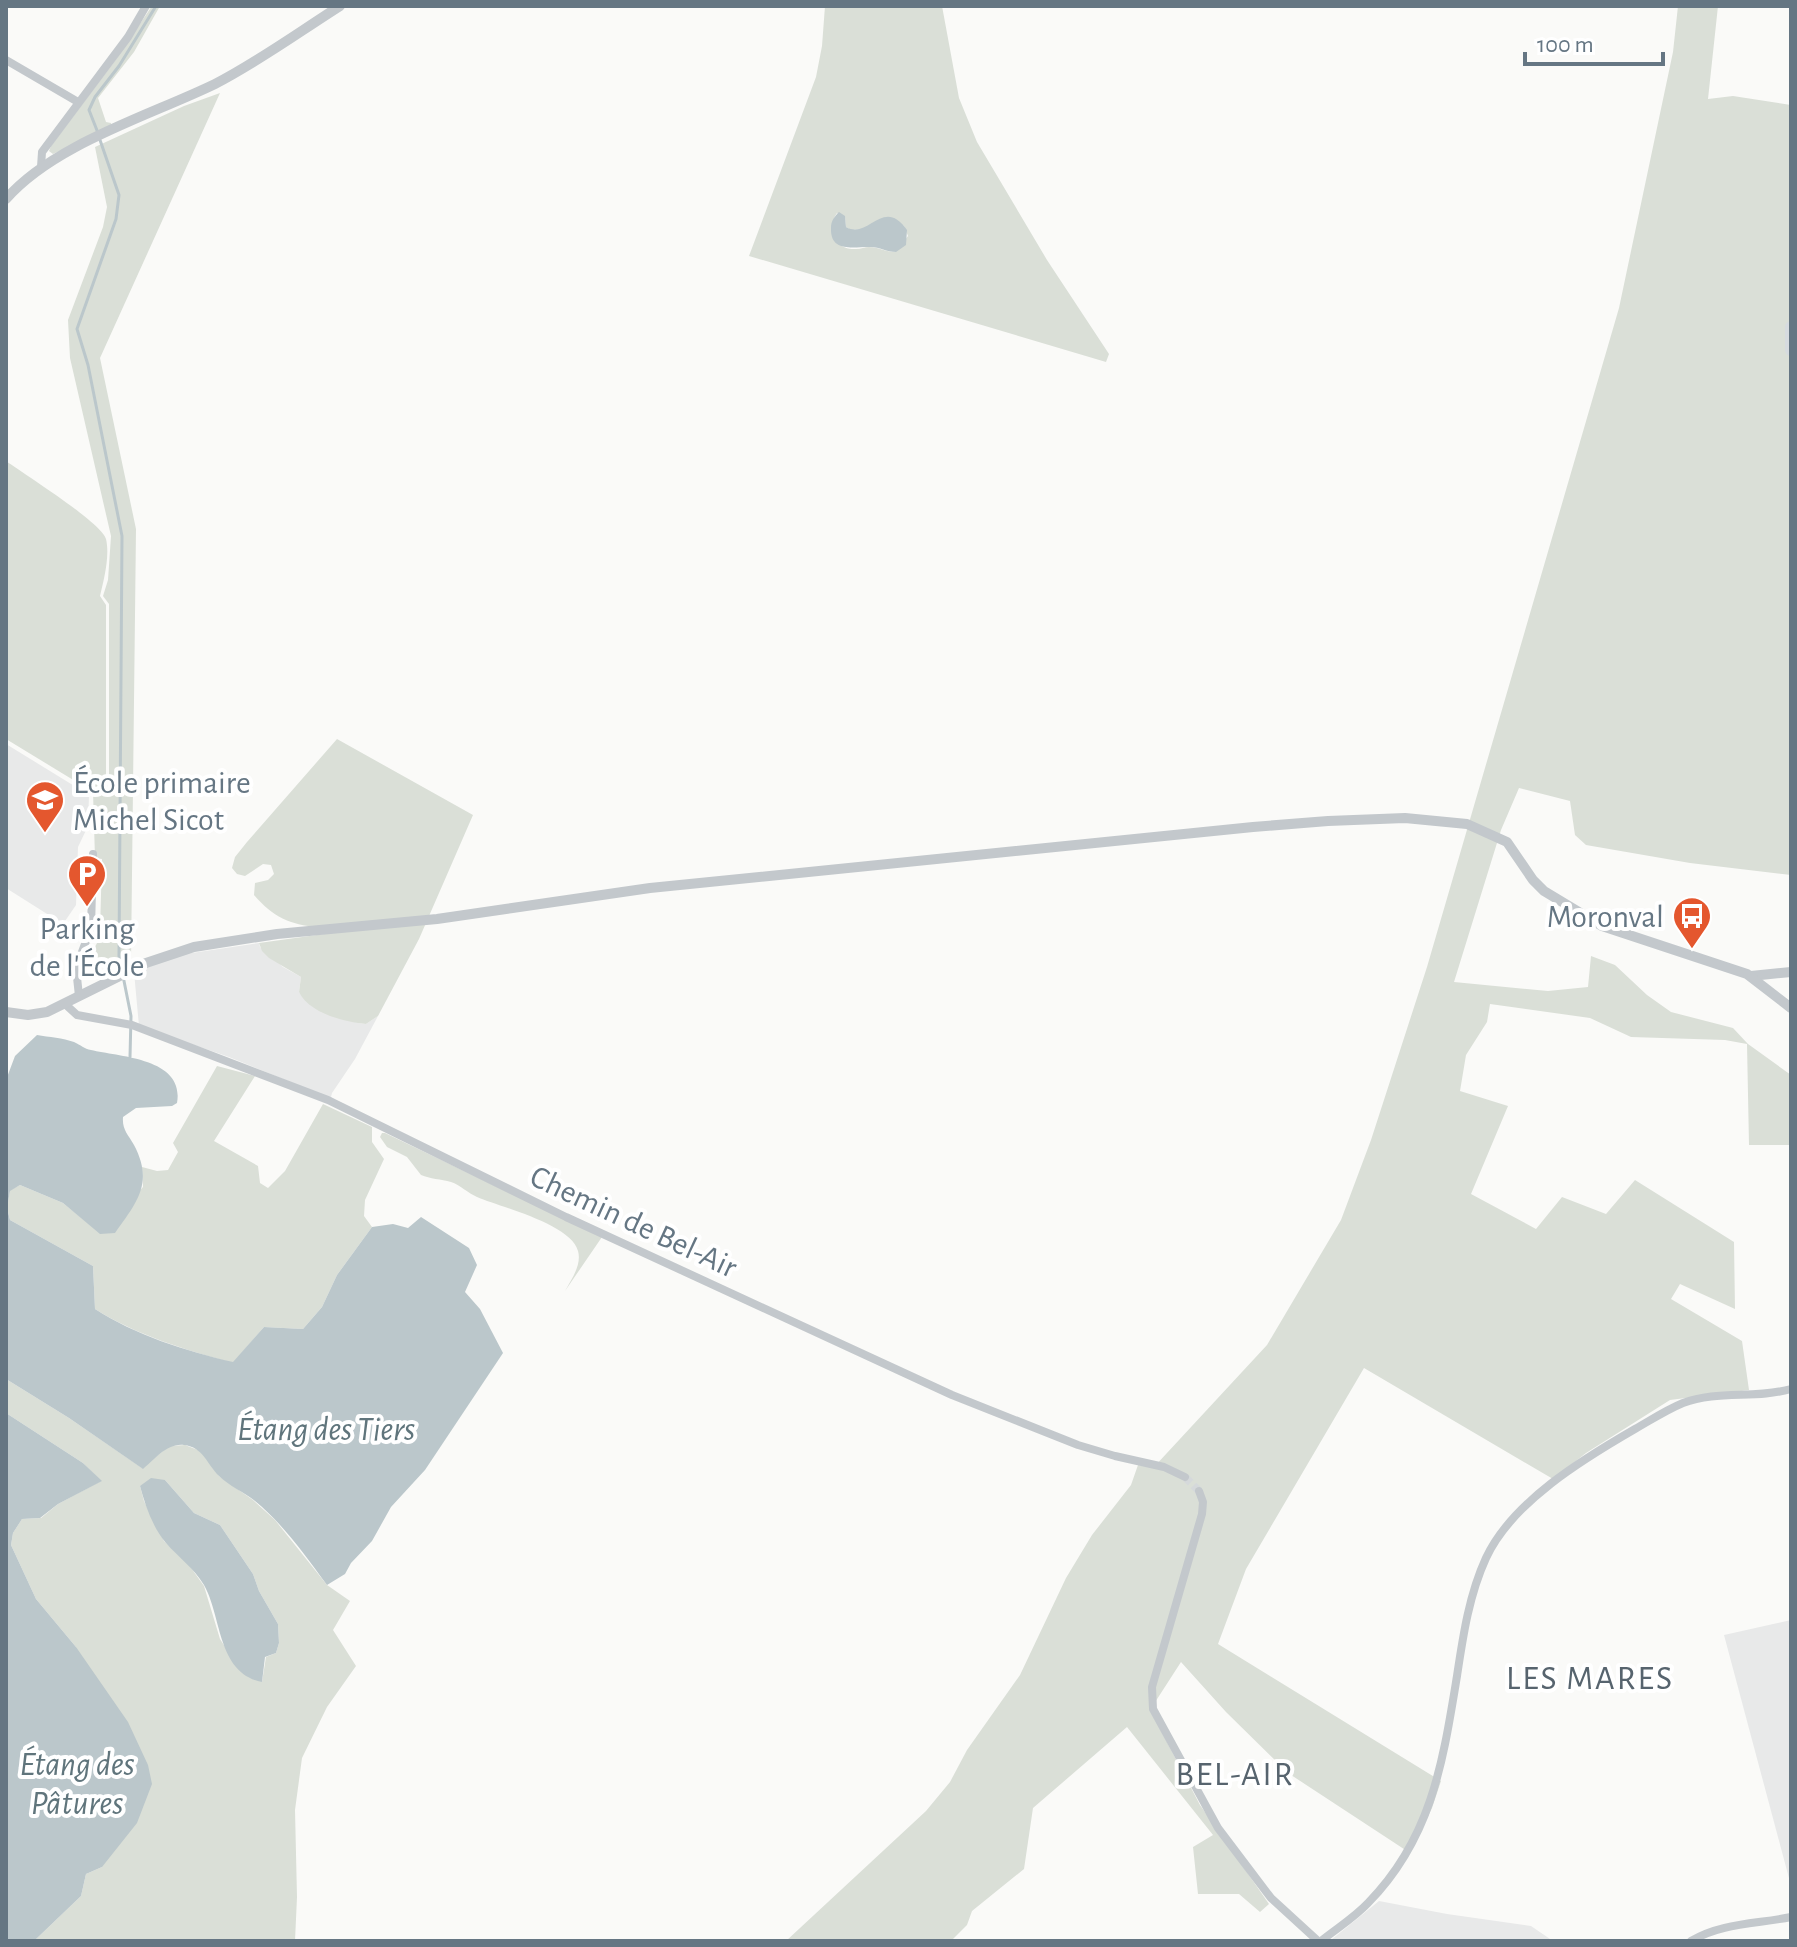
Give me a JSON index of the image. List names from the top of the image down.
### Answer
{
  "streets": {
    "street": ["Chemin de Bel-Air"]
  },
  "districts": ["LES MARES", "BEL-AIR"],
  "water": ["Étang des Tiers", "Étang des Pâtures"],
  "places": {
    "school or university": ["École primaire Michel Sicot"],
    "parking": ["Parking de l'École"],
    "bus stop": ["Moronval"]
  },
  "scale_bar": "100 m"
}
